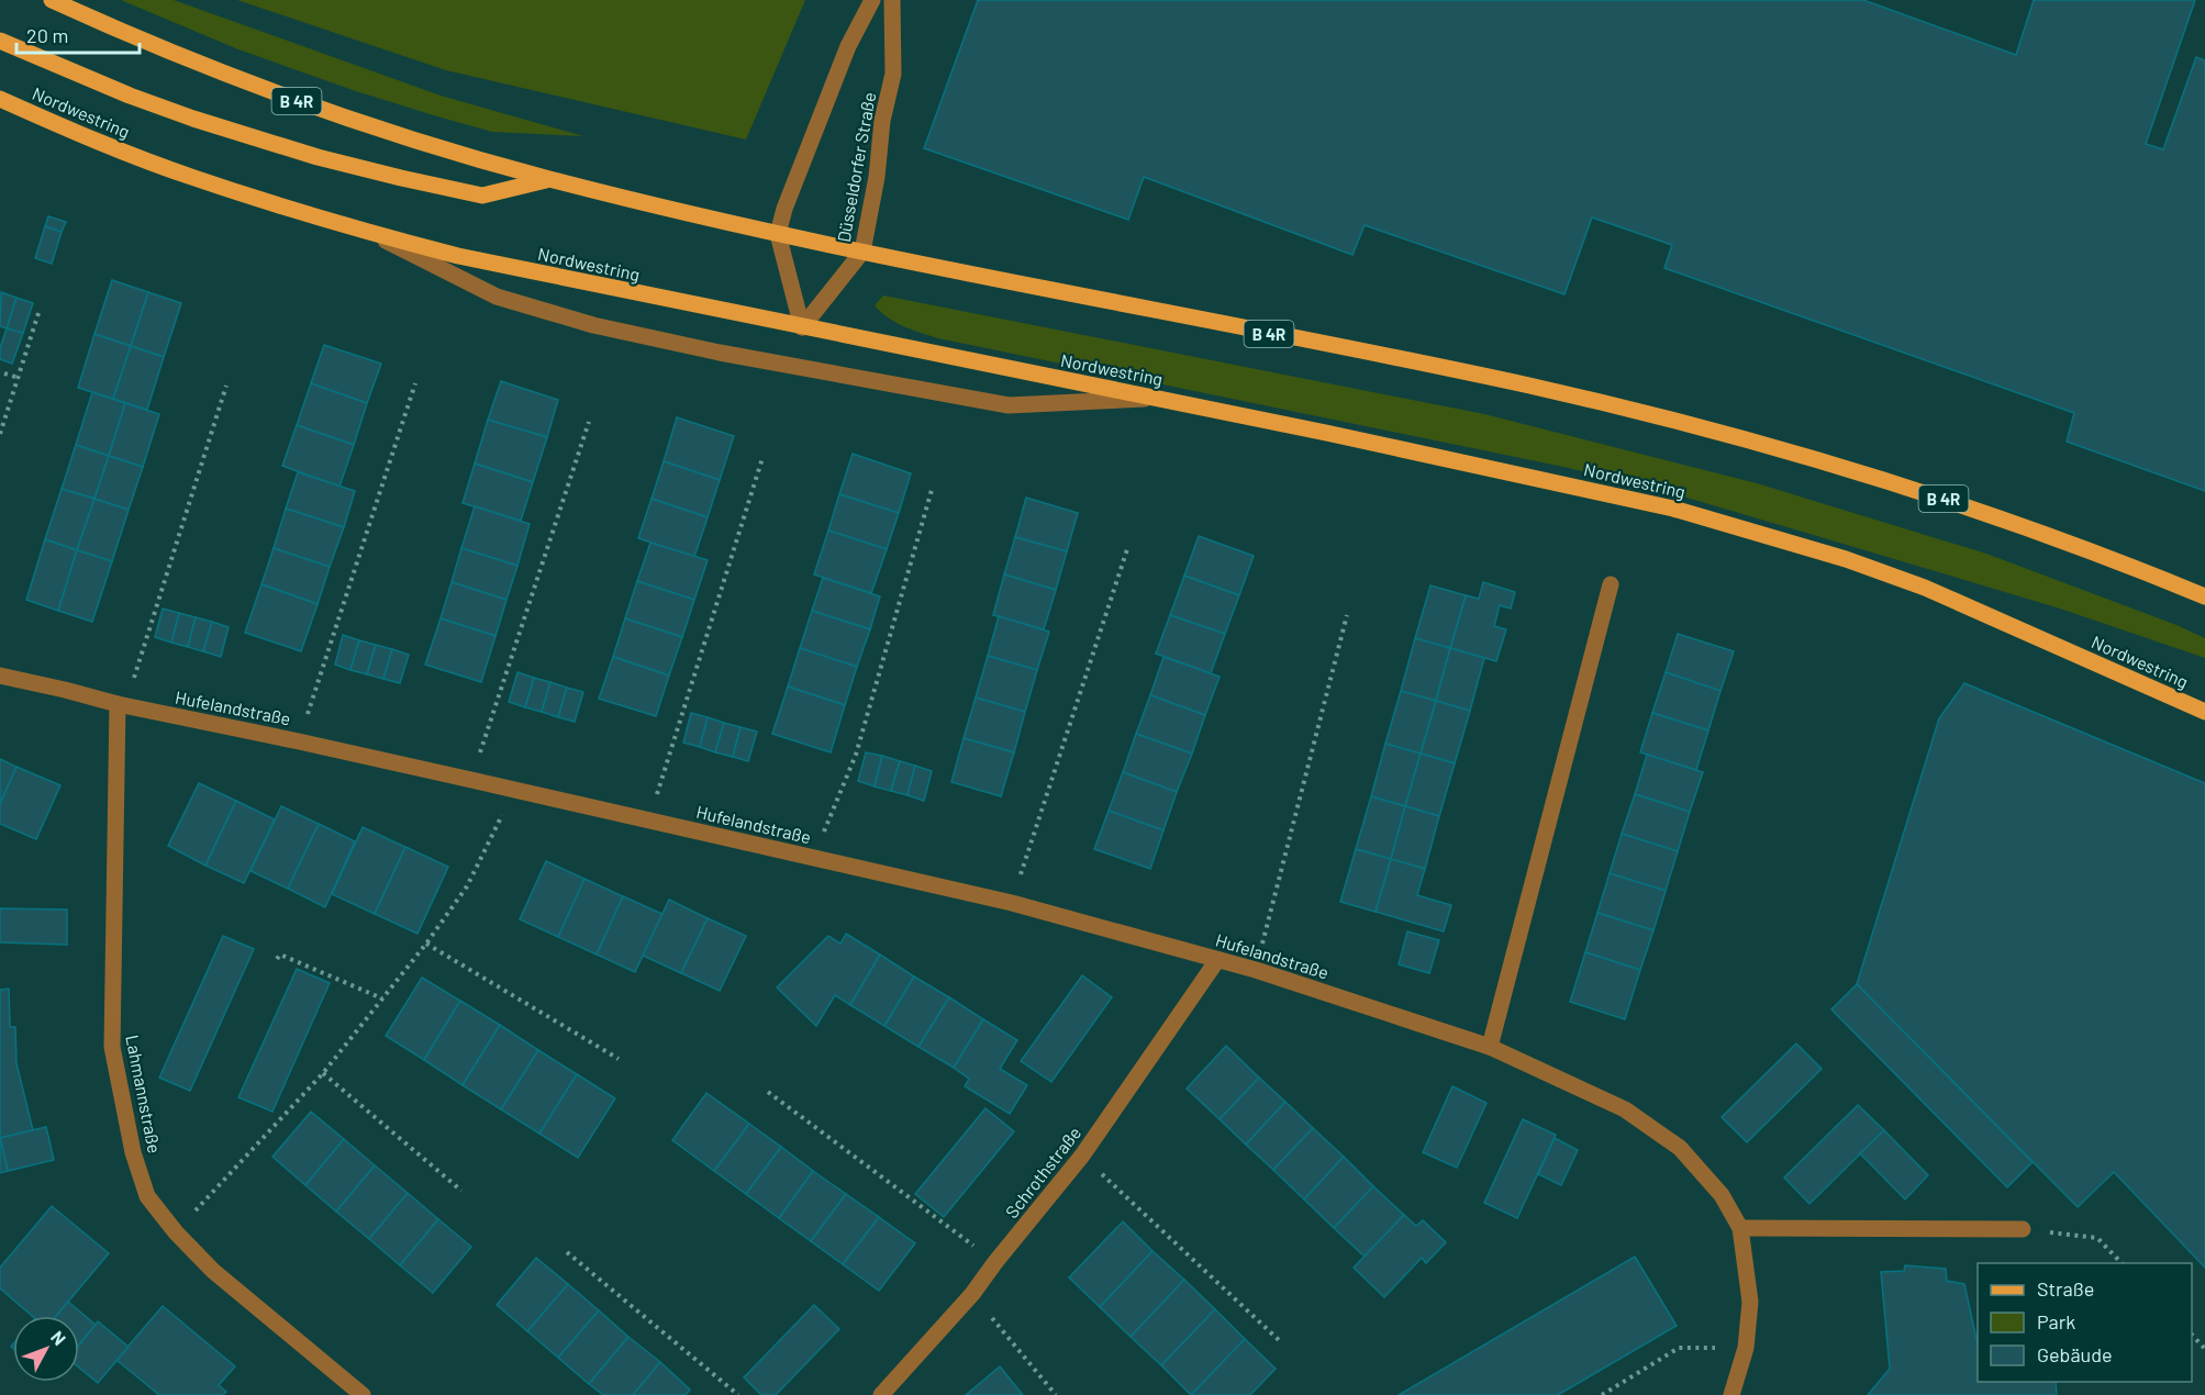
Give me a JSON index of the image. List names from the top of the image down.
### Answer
{
  "streets": {
    "main road": ["B 4R", "Nordwestring"],
    "street": [
      "Düsseldorfer Straße",
      "Hufelandstraße",
      "Lahmannstraße",
      "Schrothstraße"
    ]
  },
  "crossings": [
    ["B 4R", "Düsseldorfer Straße"],
    ["Nordwestring", "Düsseldorfer Straße"],
    ["Hufelandstraße", "Lahmannstraße"],
    ["Hufelandstraße", "Schrothstraße"]
  ],
  "legend": ["Straße", "Park", "Gebäude"],
  "scale_bar": "20 m",
  "north": "top right"
}
